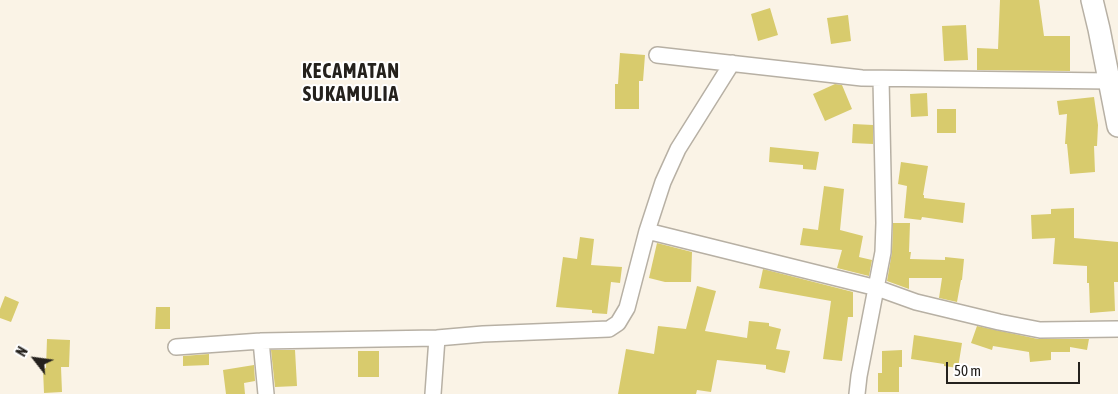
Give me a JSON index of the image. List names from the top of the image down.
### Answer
{
  "districts": ["KECAMATAN SUKAMULIA"],
  "scale_bar": "50 m",
  "north": "top left"
}
